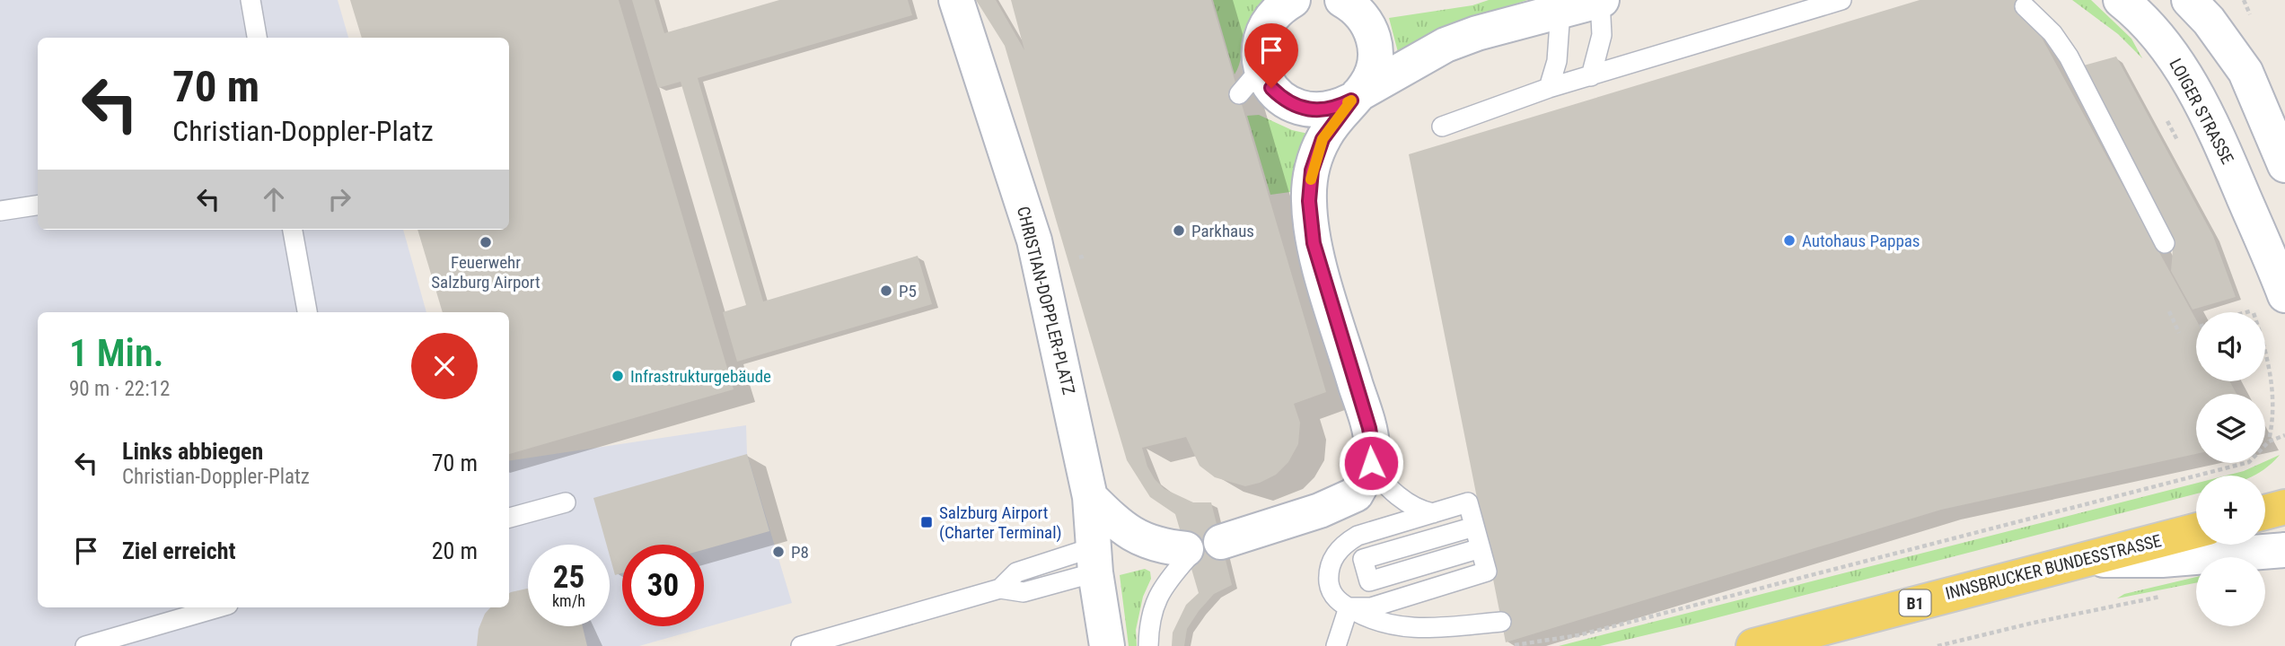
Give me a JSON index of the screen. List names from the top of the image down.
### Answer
{
  "streets": {
    "main road": ["INNSBRUCKER BUNDESSTRASSE", "B1"],
    "street": ["LOIGER STRASSE", "CHRISTIAN-DOPPLER-PLATZ"]
  },
  "places": {
    "other": [
      "Parkhaus",
      "Autohaus Pappas",
      "Feuerwehr Salzburg Airport",
      "P5",
      "Infrastrukturgebäude",
      "P8"
    ],
    "transit": ["Salzburg Airport (Charter Terminal)"]
  },
  "page": {
    "turn": ["70 m", "Christian-Doppler-Platz"],
    "map_buttons": ["+", "−"],
    "heading": ["1 Min.", "90 m · 22:12"],
    "list": [
      {
        "name": "Links abbiegen",
        "note": "Christian-Doppler-Platz",
        "value": "70 m"
      },
      {
        "name": "Ziel erreicht",
        "value": "20 m"
      }
    ],
    "speed": "25 km/h",
    "limit": "30"
  }
}
